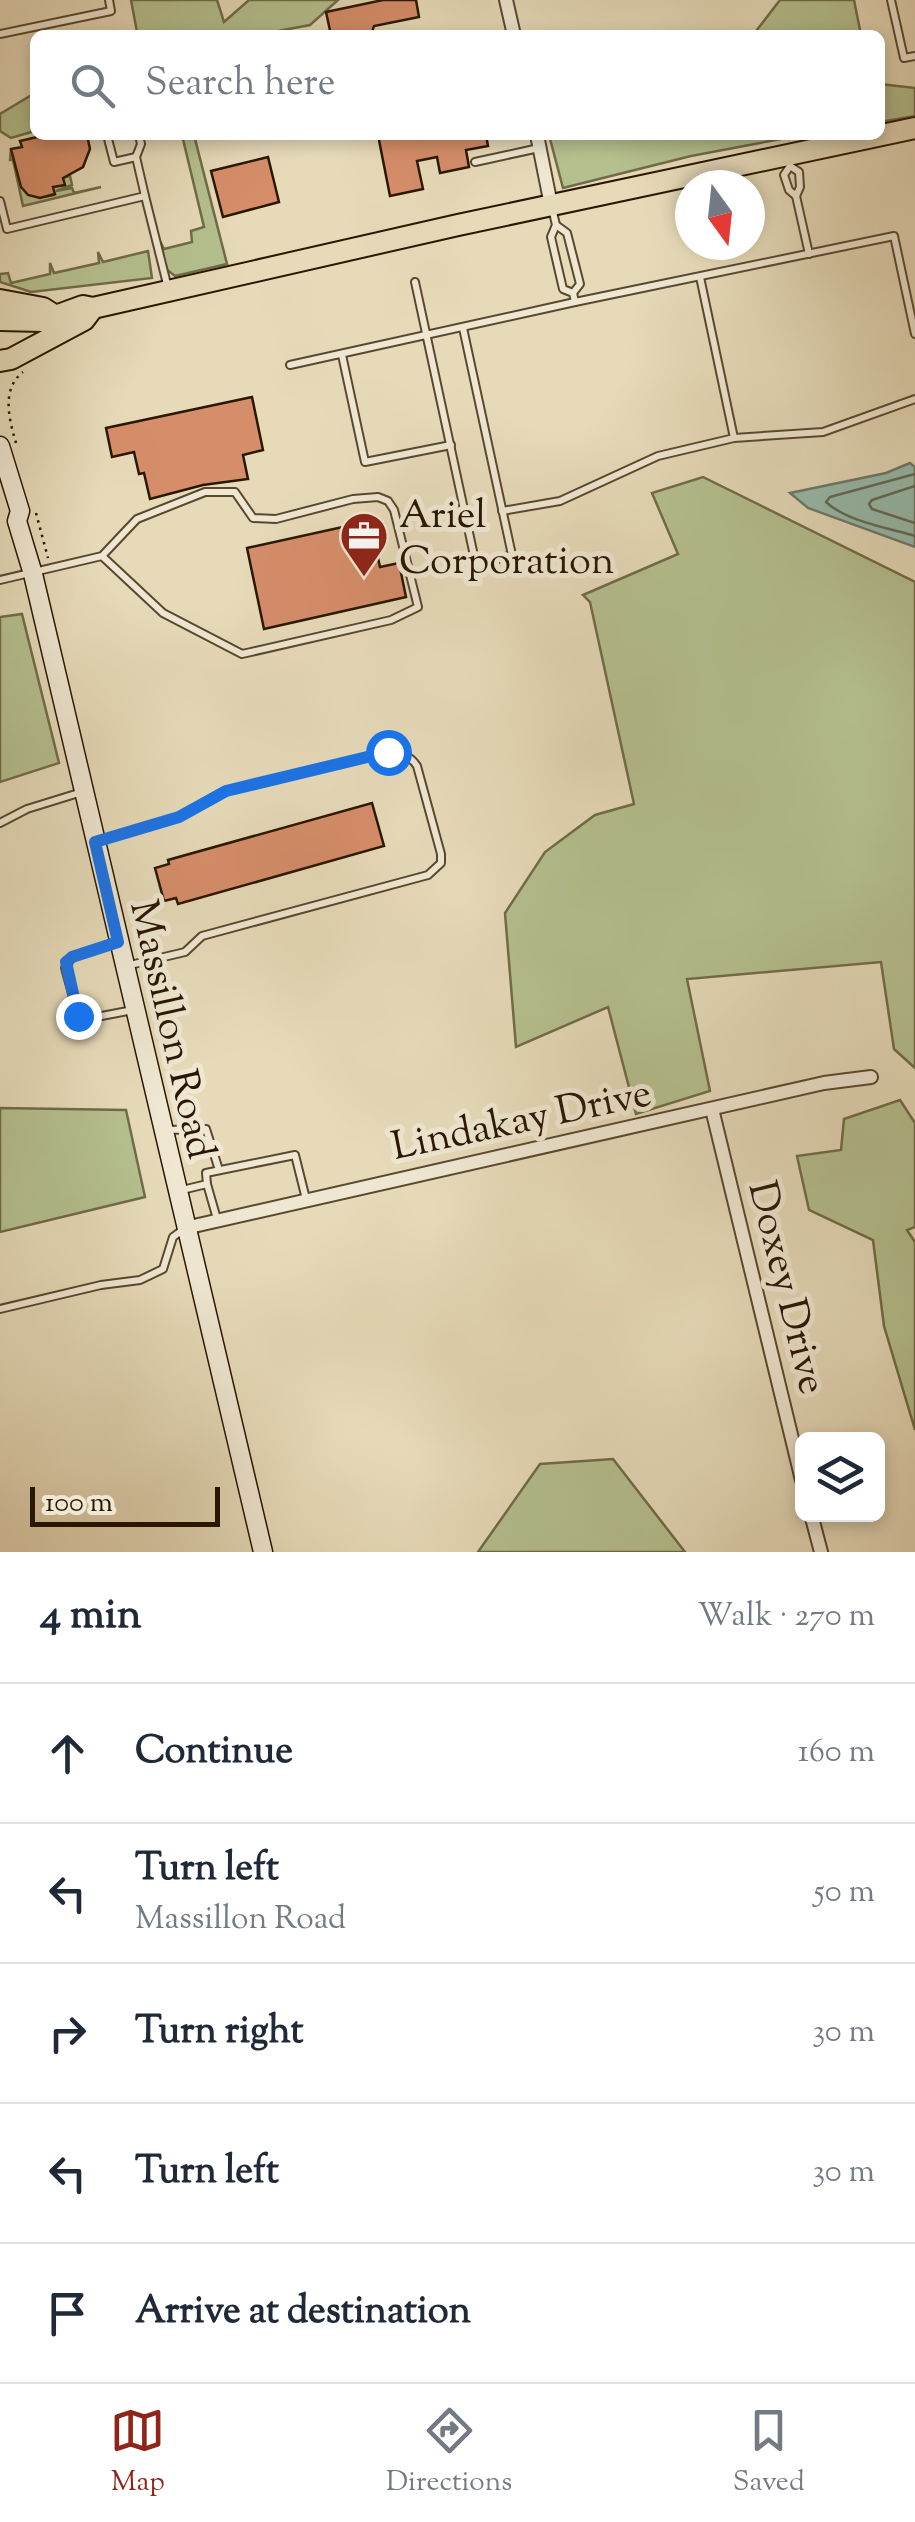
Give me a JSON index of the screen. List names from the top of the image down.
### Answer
{
  "streets": {
    "main road": ["Massillon Road"],
    "street": ["Lindakay Drive", "Doxey Drive"]
  },
  "crossings": [
    ["Massillon Road", "Lindakay Drive"],
    ["Lindakay Drive", "Doxey Drive"]
  ],
  "places": {
    "office": ["Ariel Corporation"]
  },
  "scale_bar": "100 m",
  "north": "bottom",
  "page": {
    "search": "Search here",
    "scale": "100 m",
    "heading": ["4 min", "Walk · 270 m"],
    "list": [
      ["Continue", "160 m"],
      ["Turn left", "Massillon Road", "50 m"],
      ["Turn right", "30 m"],
      ["Turn left", "30 m"],
      "Arrive at destination"
    ],
    "nav": ["Map", "Directions", "Saved"]
  }
}
